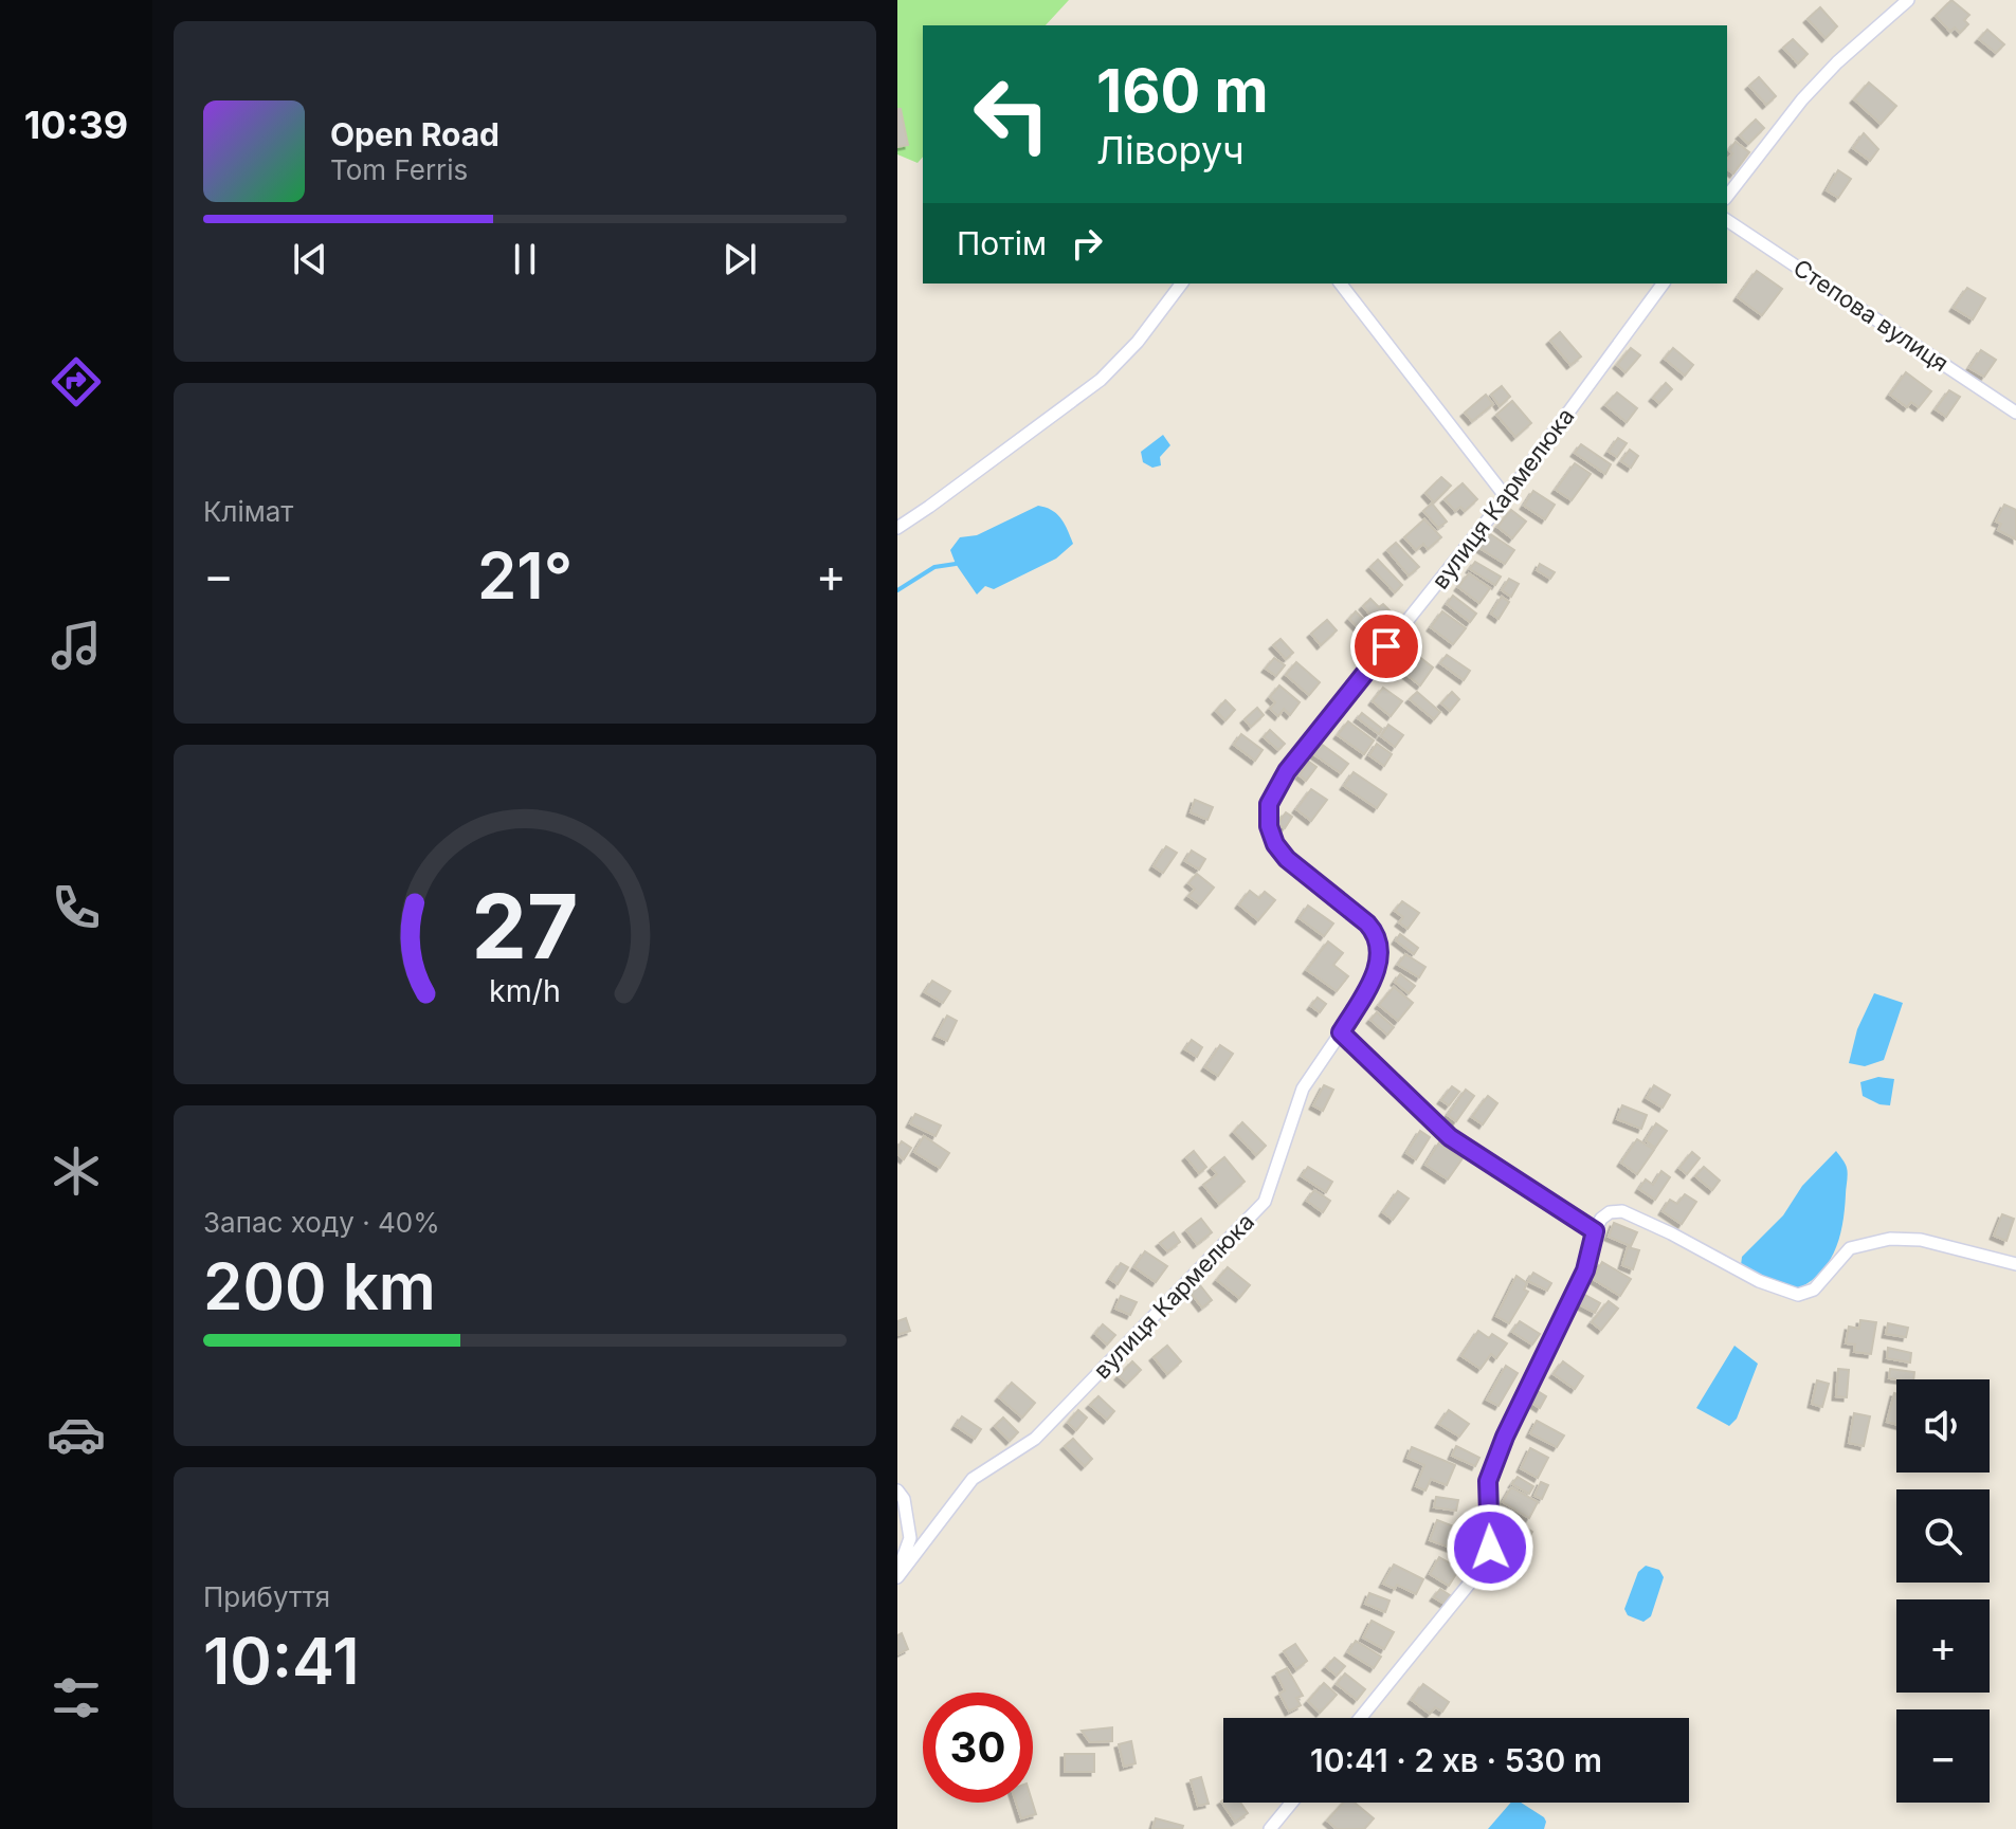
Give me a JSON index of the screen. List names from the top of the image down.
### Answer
{
  "streets": {
    "street": ["Степова вулиця", "вулиця Кармелюка"]
  },
  "page": {
    "tabs": "10:39",
    "turn": ["160 m", "Ліворуч"],
    "song": ["Open Road", "Tom Ferris"],
    "then": "Потім",
    "tile": [
      "Клімат",
      ["Запас ходу · 40%", "200 km"],
      ["Прибуття", "10:41"]
    ],
    "heat": ["−", "21°", "+"],
    "map_buttons": ["+", "−"],
    "limit": "30",
    "trip": "10:41 · 2 хв · 530 m",
    "gauge": ["27", "km/h"]
  }
}
